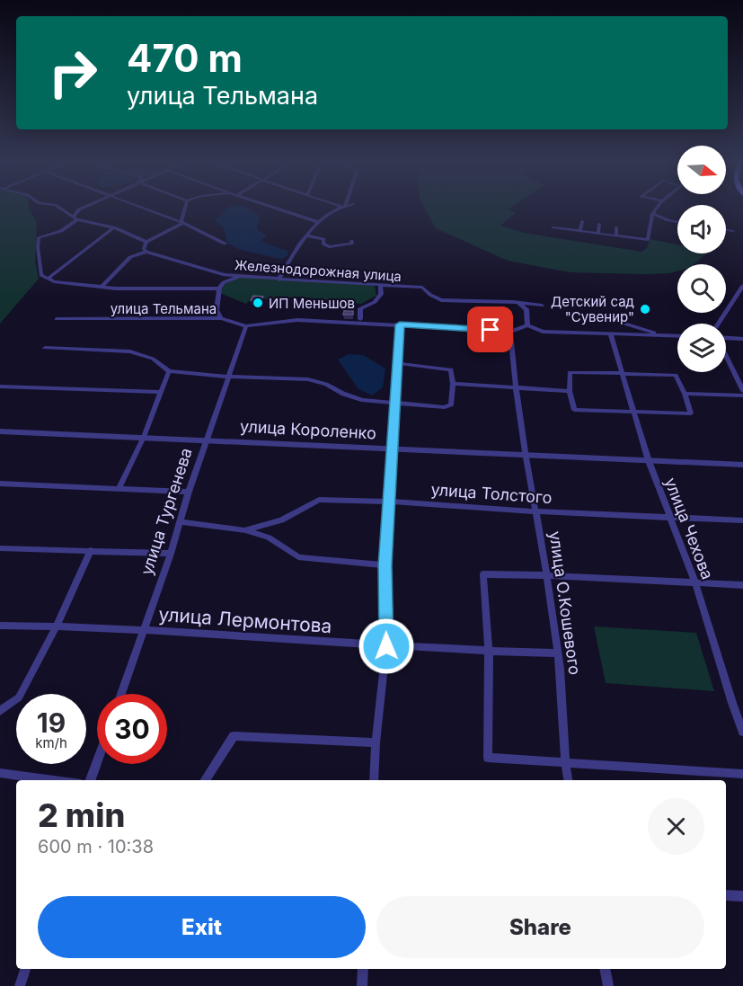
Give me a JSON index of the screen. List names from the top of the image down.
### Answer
{
  "streets": {
    "street": [
      "Железнодорожная улица",
      "улица Тельмана",
      "улица Короленко",
      "улица Толстого",
      "улица Тургенева",
      "улица Чехова",
      "улица О.Кошевого",
      "улица Лермонтова"
    ]
  },
  "crossings": [
    ["Железнодорожная улица", "улица Тельмана"],
    ["улица Тельмана", "улица Тургенева"],
    ["улица Тельмана", "улица О.Кошевого"],
    ["улица Короленко", "улица Тургенева"],
    ["улица Короленко", "улица Чехова"],
    ["улица Короленко", "улица О.Кошевого"],
    ["улица Толстого", "улица Тургенева"],
    ["улица Толстого", "улица Чехова"],
    ["улица Толстого", "улица О.Кошевого"],
    ["улица Тургенева", "улица Лермонтова"],
    ["улица О.Кошевого", "улица Лермонтова"]
  ],
  "places": ["ИП Меньшов", "Детский сад \"Сувенир\""],
  "north": "right",
  "page": {
    "turn": ["470 m", "улица Тельмана"],
    "speed": "19 km/h",
    "limit": "30",
    "heading": ["2 min", "600 m · 10:38"],
    "buttons": ["Exit", "Share"]
  }
}
